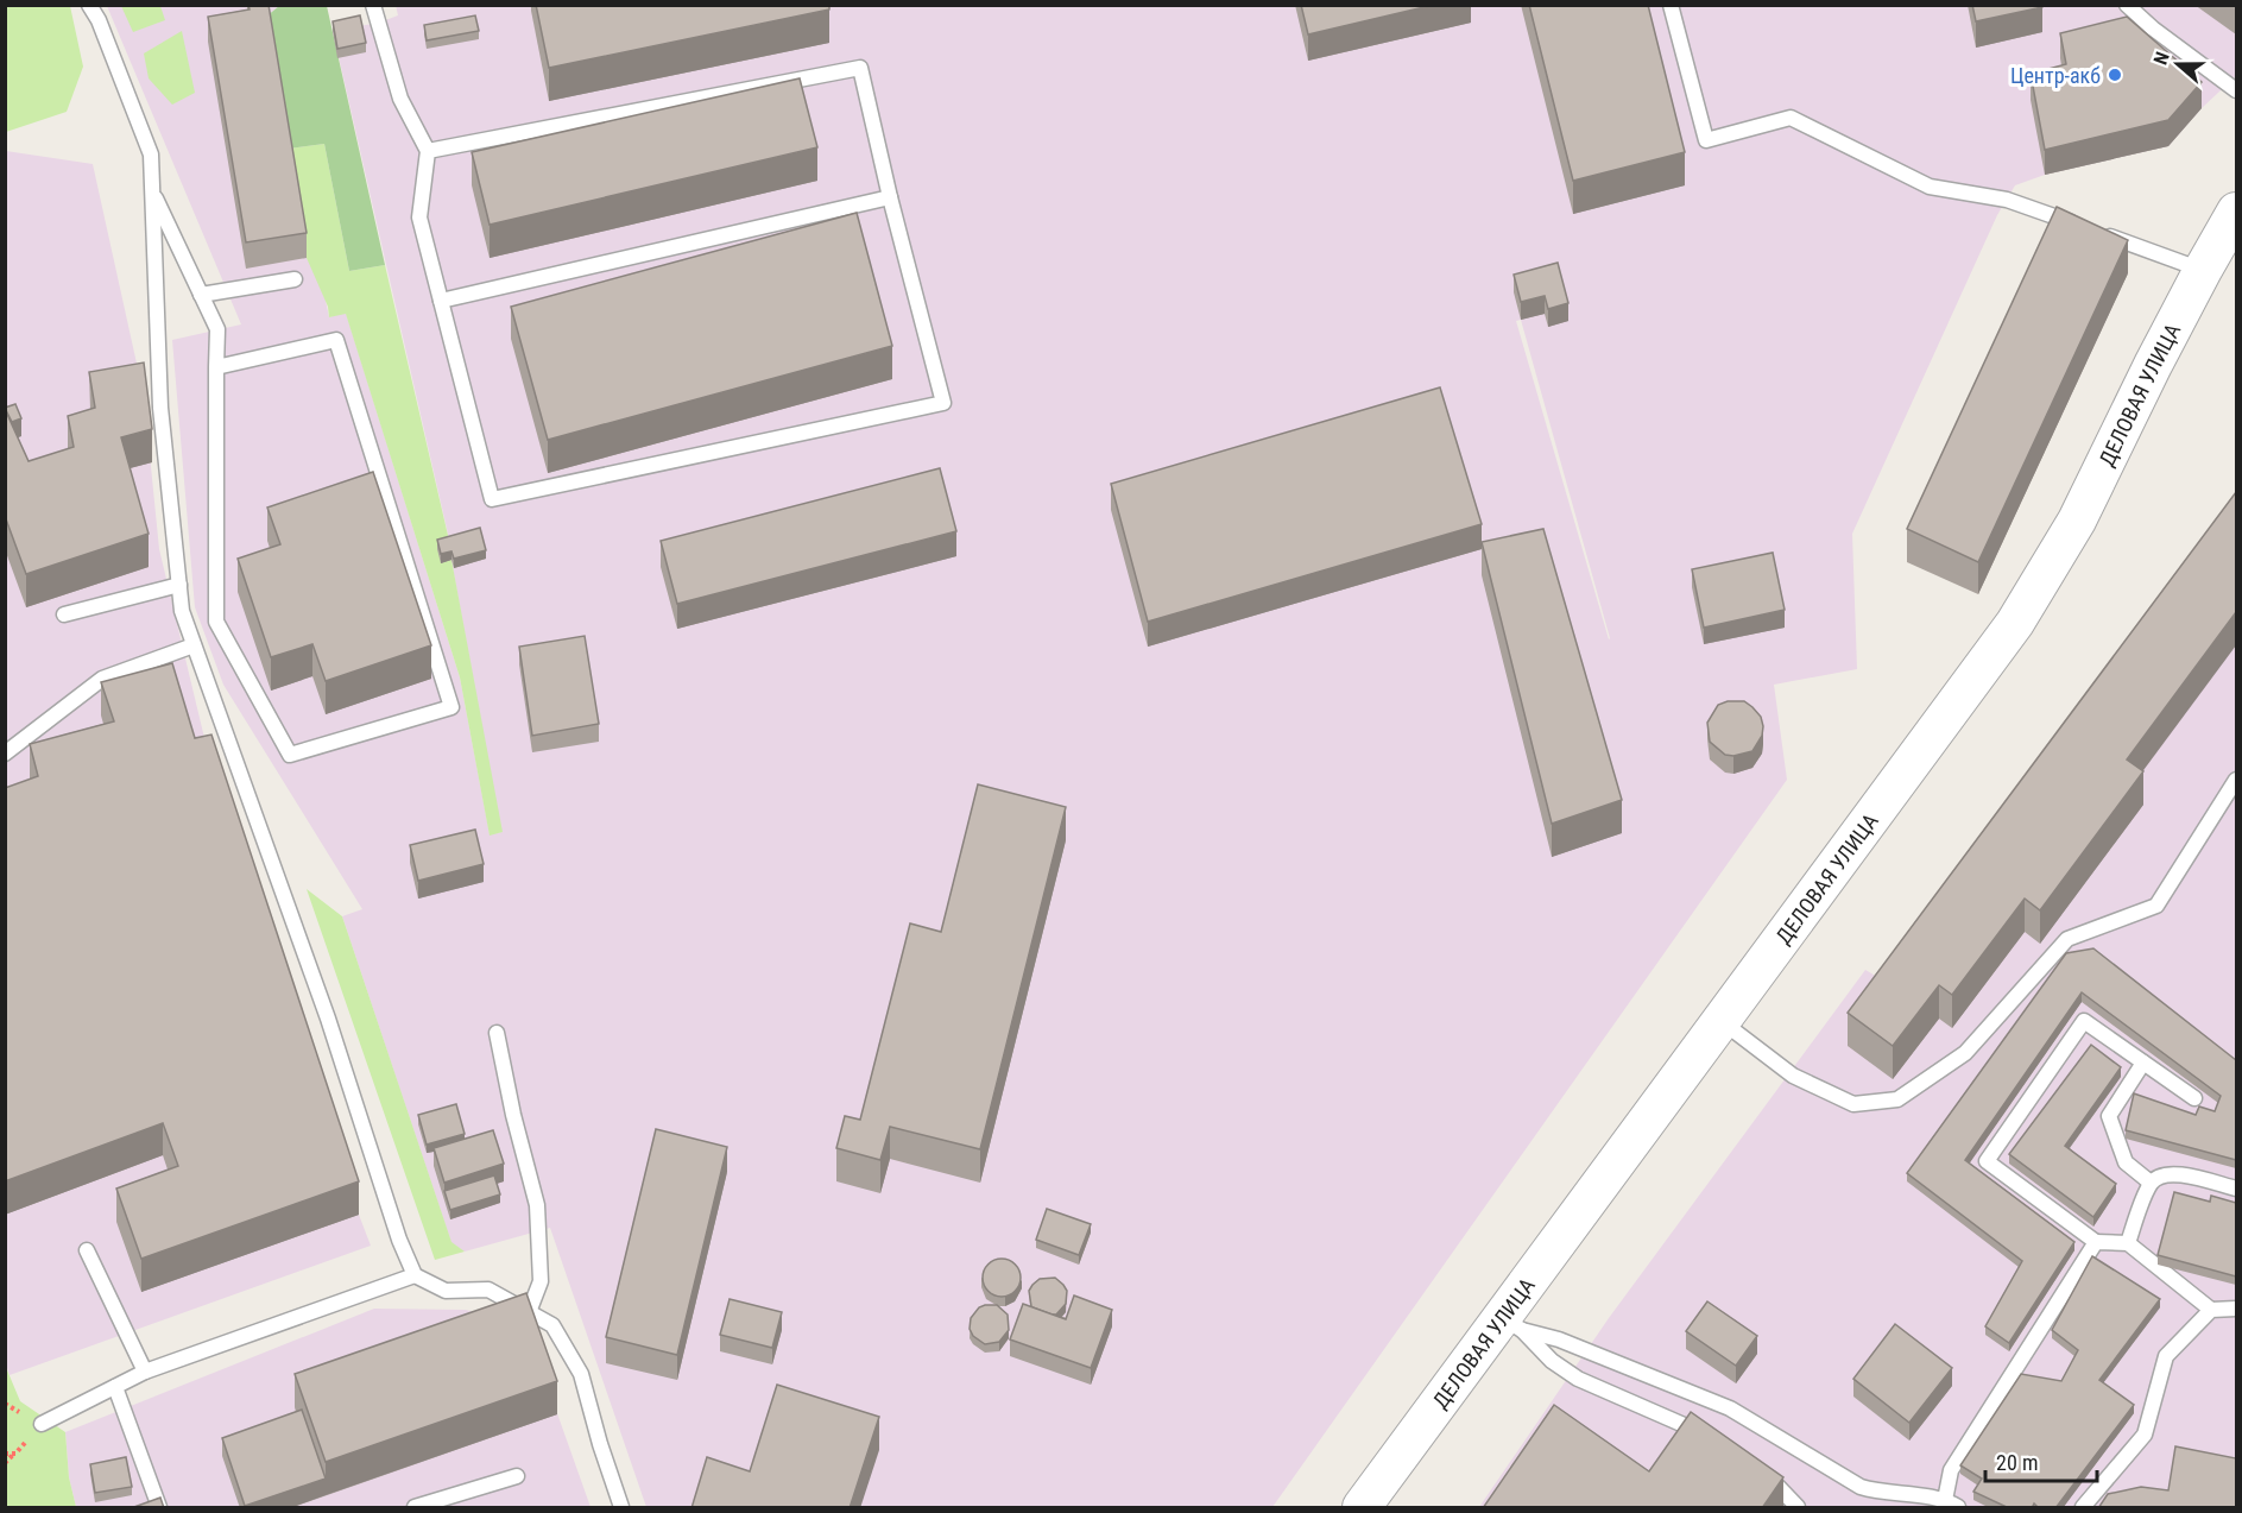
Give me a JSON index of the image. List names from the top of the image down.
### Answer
{
  "streets": {
    "street": ["ДЕЛОВАЯ УЛИЦА"]
  },
  "places": ["Центр-акб"],
  "scale_bar": "20 m",
  "north": "left"
}
